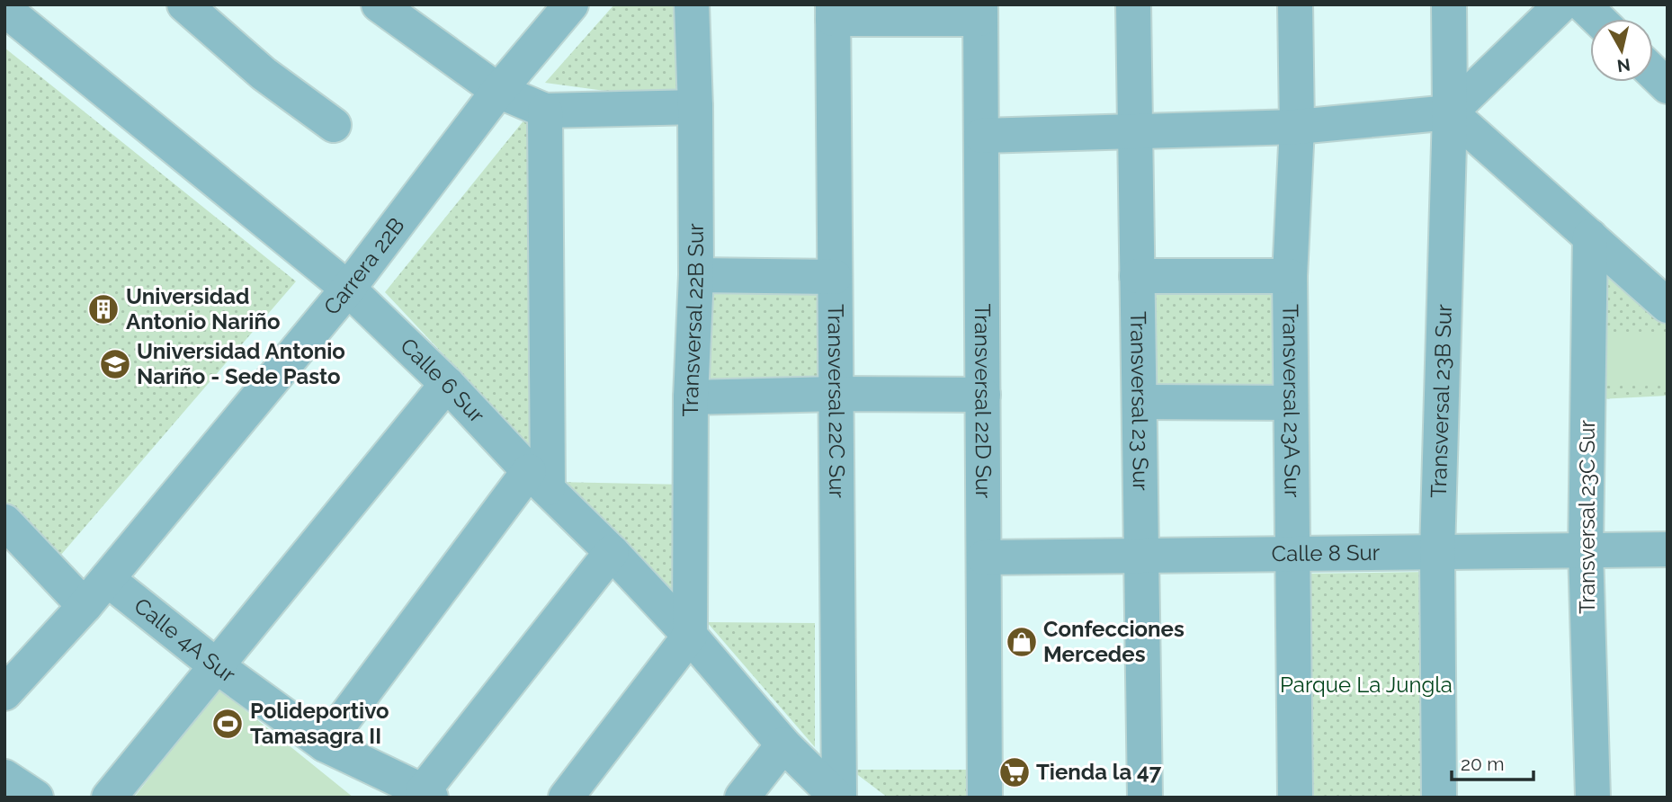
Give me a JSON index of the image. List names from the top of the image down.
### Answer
{
  "streets": {
    "street": [
      "Carrera 22B",
      "Transversal 22B Sur",
      "Calle 6 Sur",
      "Transversal 22C Sur",
      "Transversal 22D Sur",
      "Transversal 23 Sur",
      "Transversal 23A Sur",
      "Transversal 23B Sur",
      "Transversal 23C Sur",
      "Calle 8 Sur",
      "Calle 4A Sur"
    ]
  },
  "crossings": [
    ["Carrera 22B", "Calle 6 Sur"],
    ["Carrera 22B", "Calle 4A Sur"],
    ["Transversal 22B Sur", "Calle 6 Sur"],
    ["Calle 6 Sur", "Transversal 22C Sur"],
    ["Transversal 22D Sur", "Calle 8 Sur"],
    ["Transversal 23 Sur", "Calle 8 Sur"],
    ["Transversal 23A Sur", "Calle 8 Sur"],
    ["Transversal 23B Sur", "Calle 8 Sur"],
    ["Transversal 23C Sur", "Calle 8 Sur"]
  ],
  "parks": ["Parque La Jungla"],
  "places": {
    "building": ["Universidad Antonio Nariño"],
    "school or university": ["Universidad Antonio Nariño - Sede Pasto"],
    "shop": ["Confecciones Mercedes"],
    "sports": ["Polideportivo Tamasagra II"],
    "supermarket": ["Tienda la 47"]
  },
  "scale_bar": "20 m",
  "north": "bottom"
}
